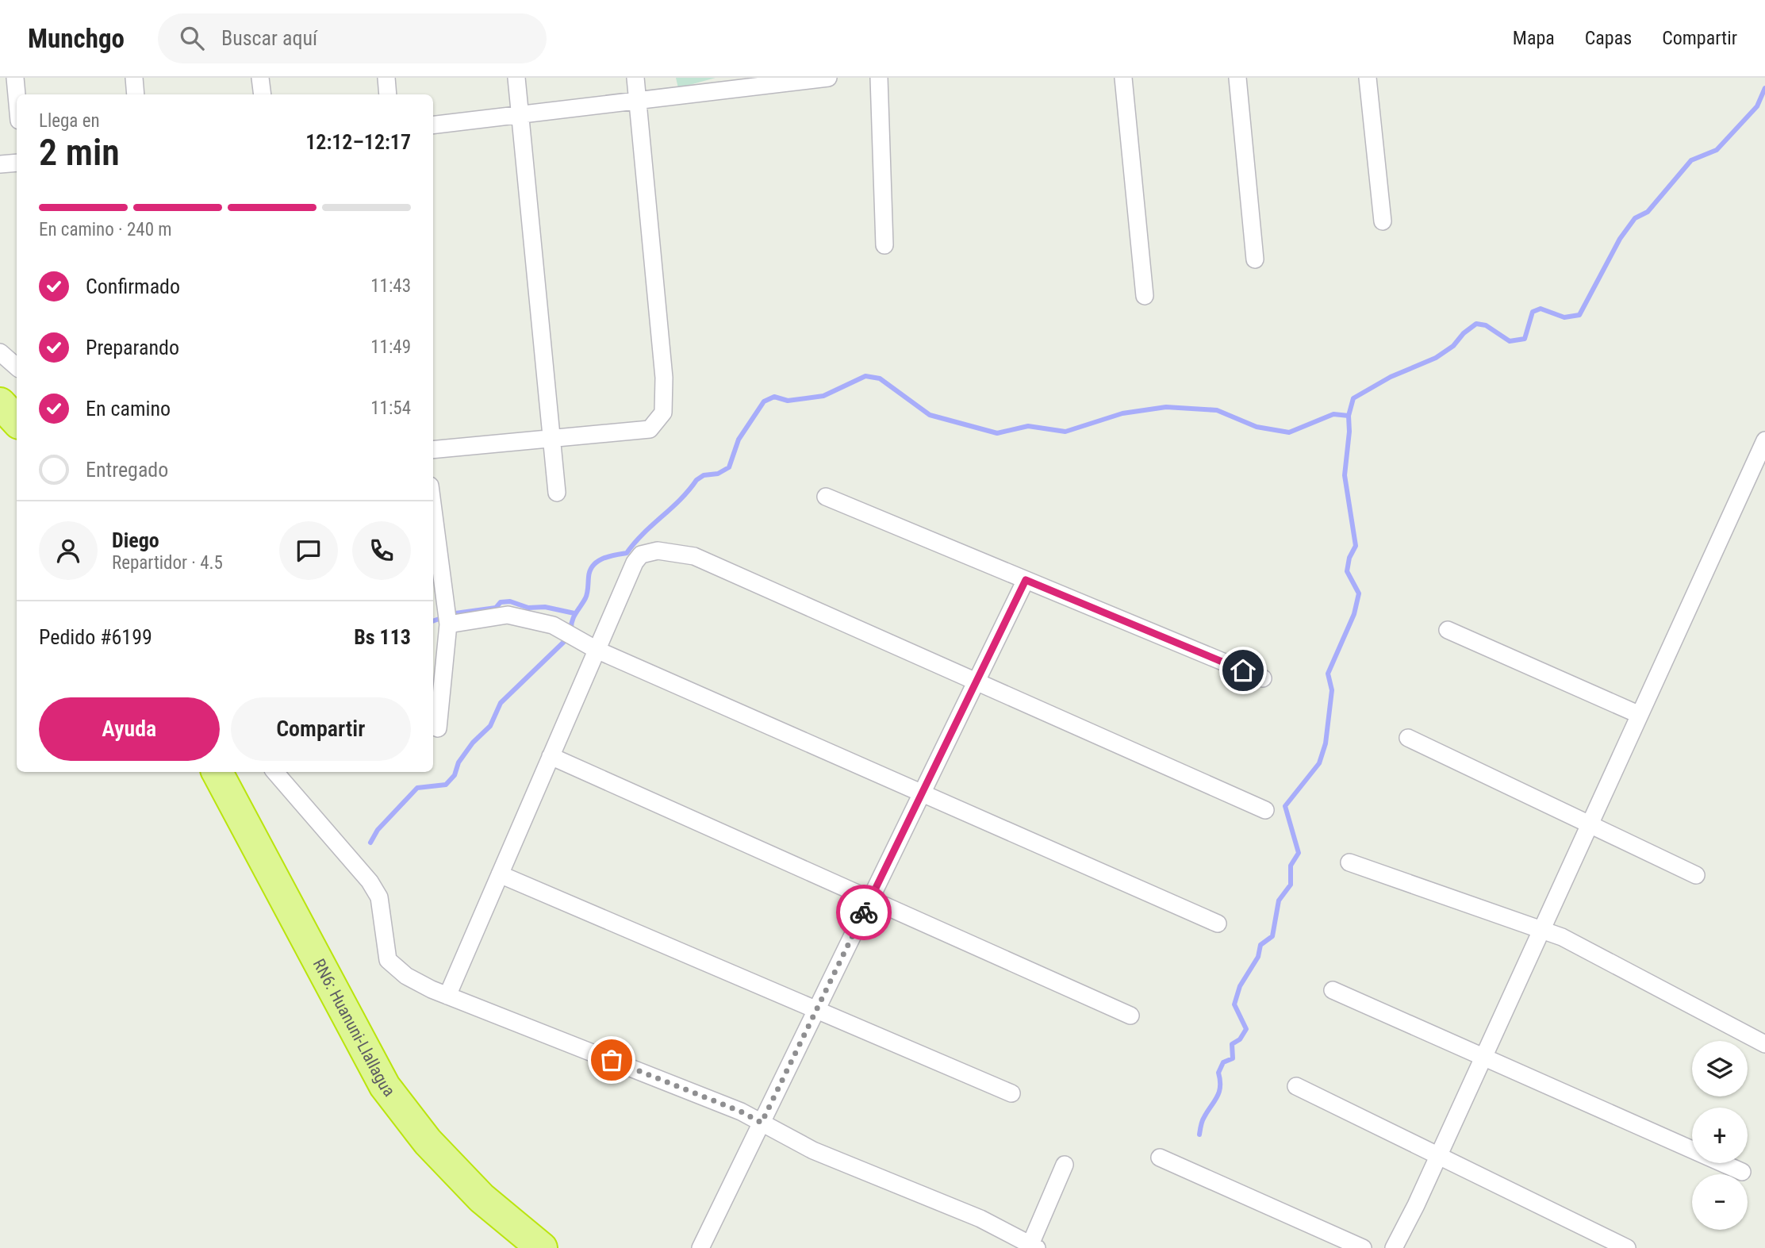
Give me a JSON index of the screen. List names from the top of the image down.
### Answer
{
  "streets": {
    "highway": ["RN6: Huanuni-Llallagua"]
  },
  "page": {
    "header": "Munchgo",
    "search": "Buscar aquí",
    "nav": ["Mapa", "Capas", "Compartir"],
    "heading": ["2 min", "Llega en", "12:12–12:17"],
    "panel": [
      "Diego",
      "Repartidor · 4.5",
      "Pedido #6199",
      "Bs 113"
    ],
    "bar": "En camino · 240 m",
    "list": [
      ["Confirmado", "11:43"],
      ["Preparando", "11:49"],
      ["En camino", "11:54"],
      "Entregado"
    ],
    "buttons": ["Ayuda", "Compartir"],
    "map_buttons": ["+", "−"]
  }
}
